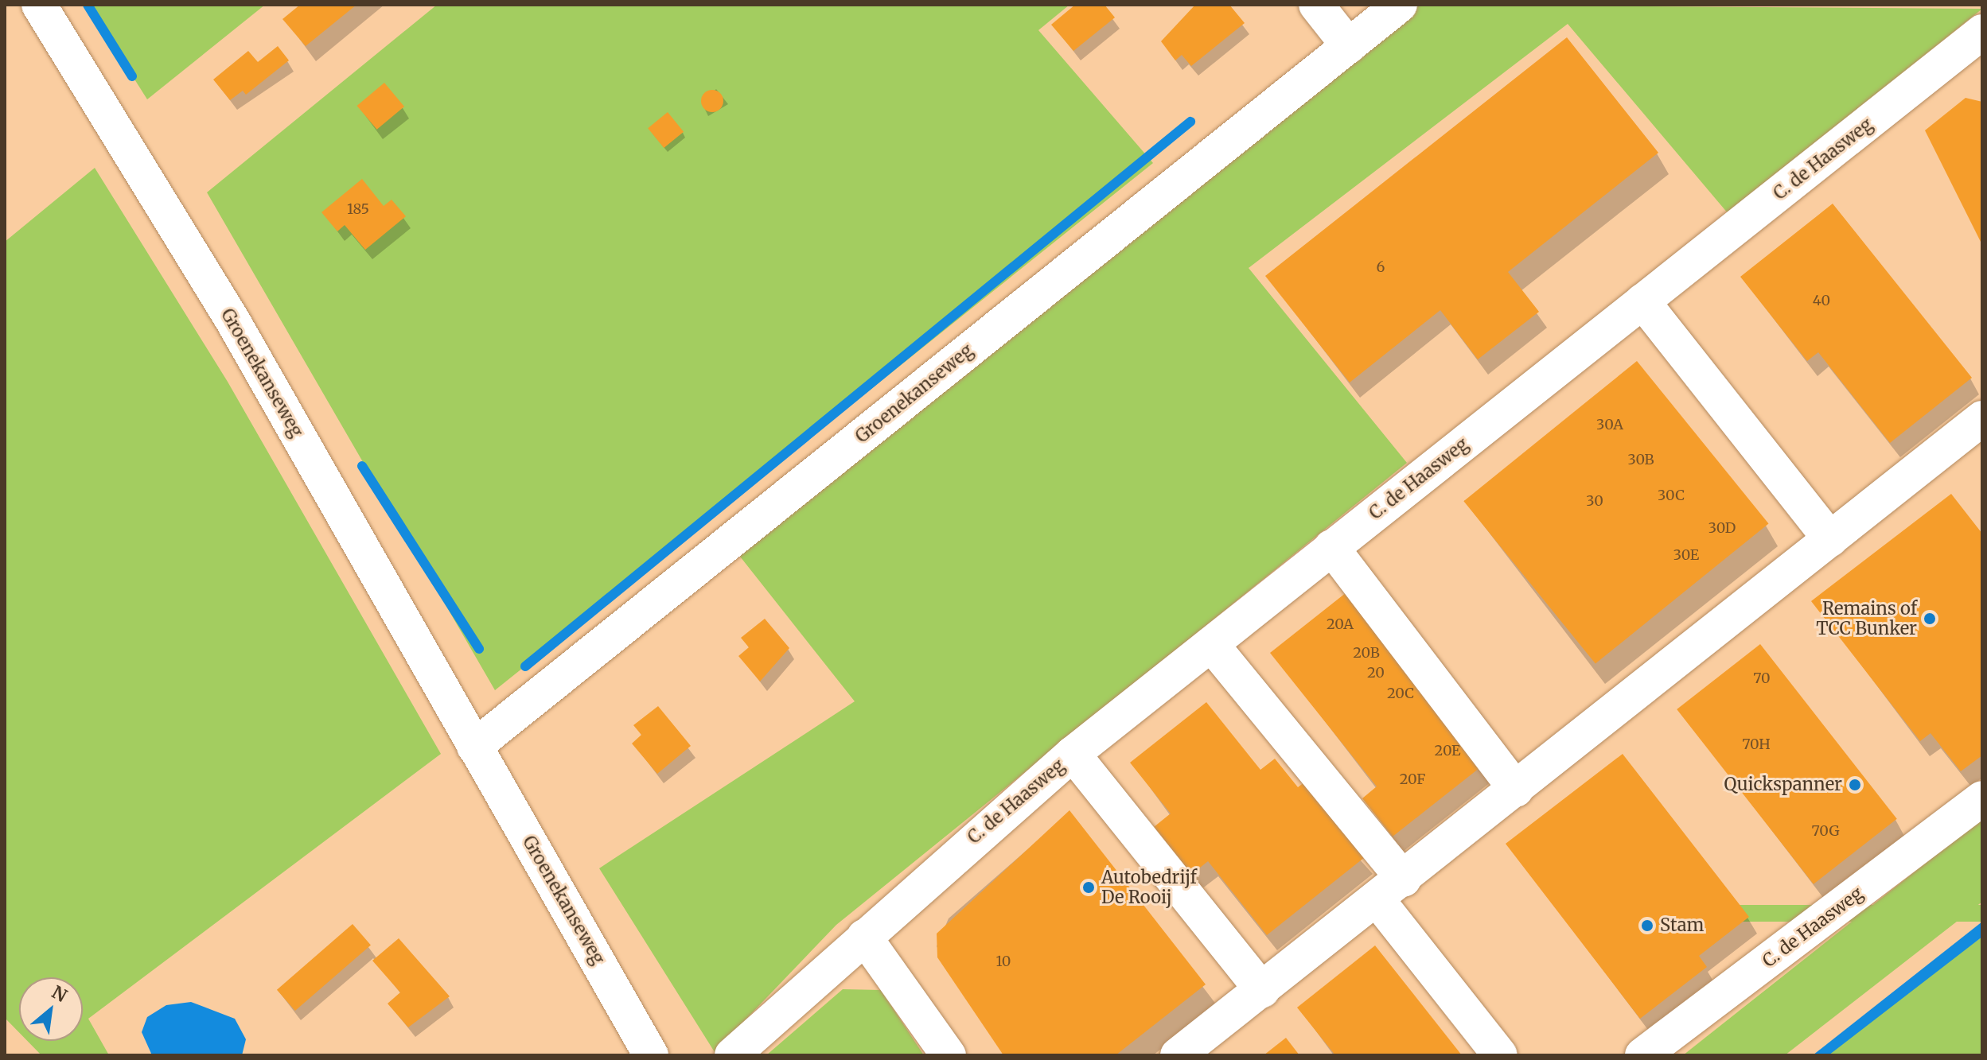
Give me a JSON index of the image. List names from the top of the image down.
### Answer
{
  "streets": {
    "street": ["C. de Haasweg", "Groenekanseweg"]
  },
  "places": [
    "Remains of TCC Bunker",
    "Quickspanner",
    "Autobedrijf De Rooij",
    "Stam"
  ],
  "house_numbers": [
    "185",
    "6",
    "40",
    "30A",
    "30B",
    "30C",
    "30",
    "30D",
    "30E",
    "20A",
    "20B",
    "20",
    "70",
    "20C",
    "70H",
    "20E",
    "20F",
    "70G",
    "10"
  ],
  "north": "top right"
}
